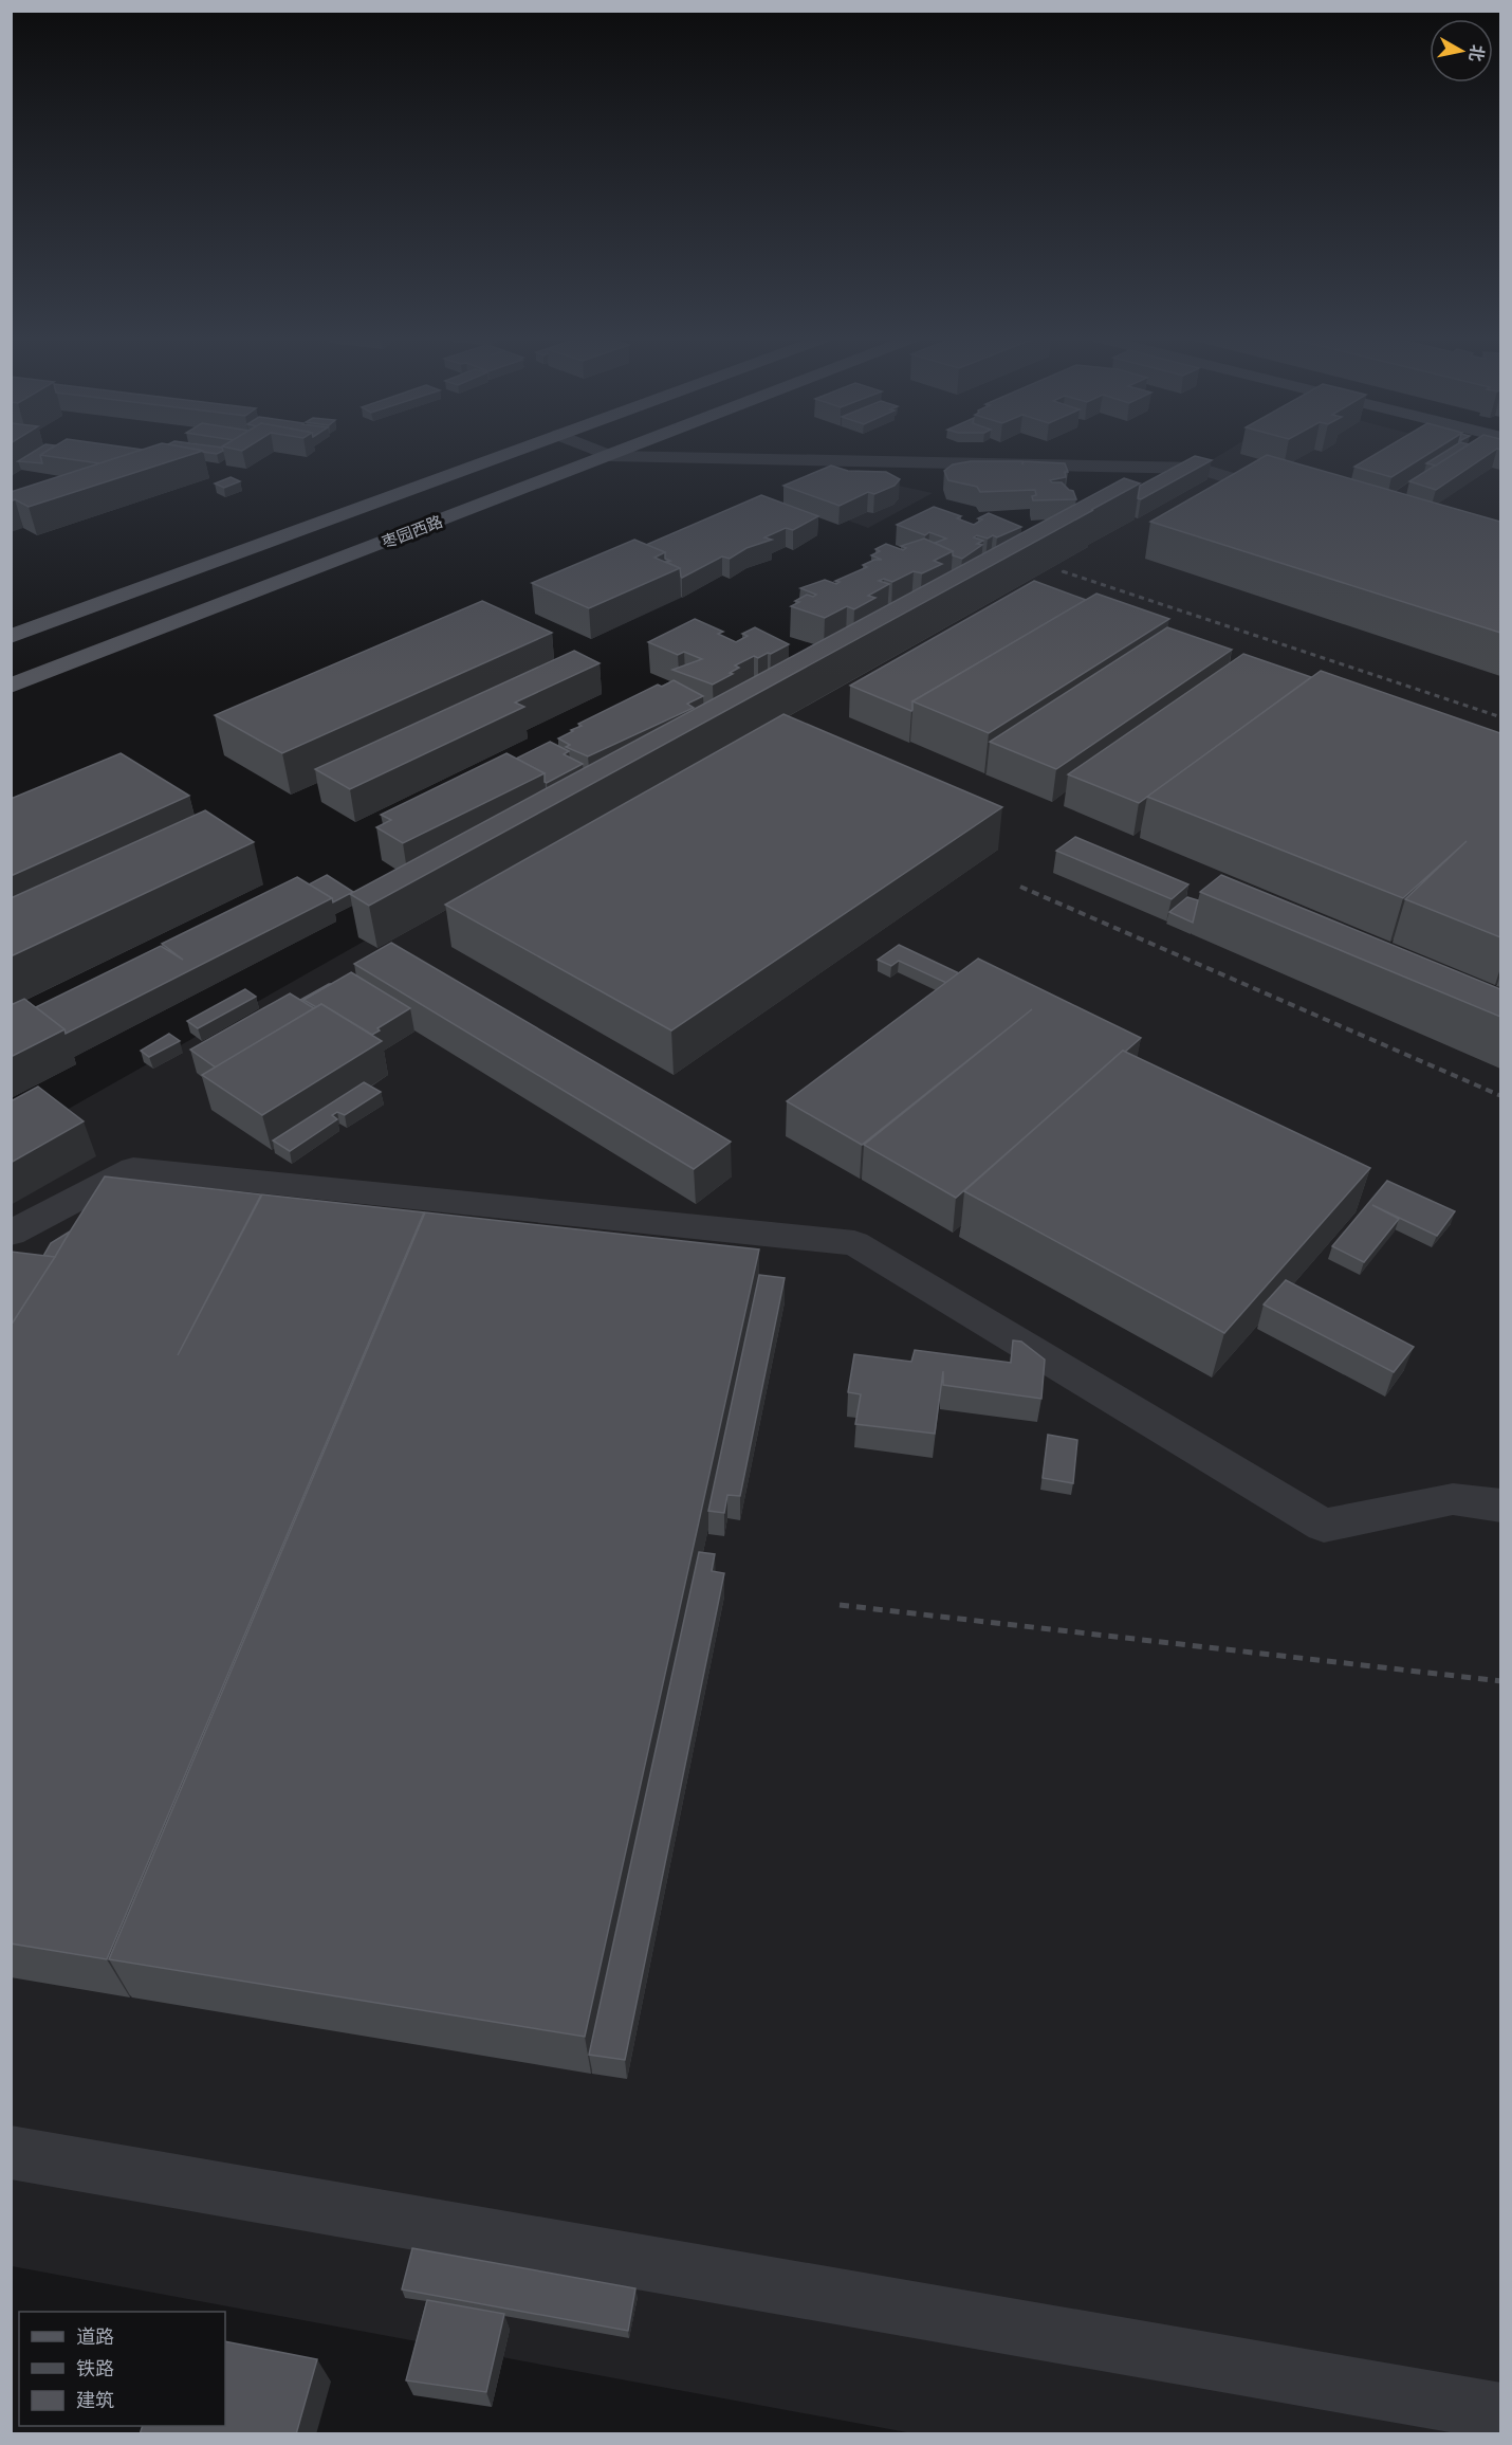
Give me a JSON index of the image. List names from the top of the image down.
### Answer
{
  "streets": {
    "main road": ["枣园西路"]
  },
  "legend": ["道路", "铁路", "建筑"],
  "north": "right"
}
